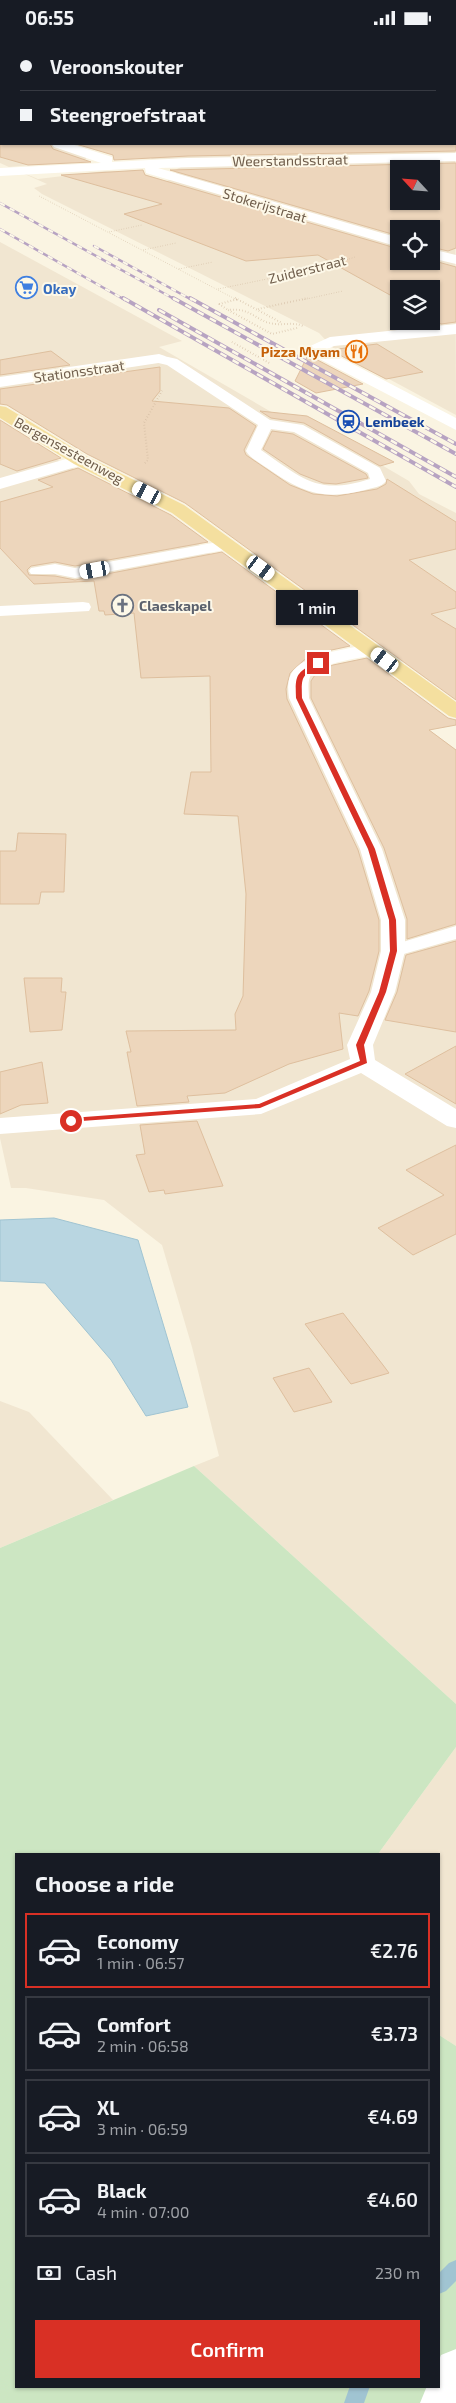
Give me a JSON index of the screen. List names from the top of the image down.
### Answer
{
  "streets": {
    "main road": ["Bergensesteenweg"],
    "street": ["Weerstandsstraat", "Stokerijstraat", "Stationsstraat"],
    "path": ["Zuiderstraat"]
  },
  "crossings": [
    ["Weerstandsstraat", "Stokerijstraat"]
  ],
  "places": {
    "supermarket": ["Okay"],
    "restaurant": ["Pizza Myam"],
    "station": ["Lembeek"],
    "church": ["Claeskapel"]
  },
  "north": "top left",
  "page": {
    "status": "06:55",
    "banner": ["Veroonskouter", "Steengroefstraat"],
    "bubble": "1 min",
    "heading": "Choose a ride",
    "list": [
      {
        "name": "Economy",
        "note": "1 min · 06:57",
        "value": "€2.76"
      },
      {
        "name": "Comfort",
        "note": "2 min · 06:58",
        "value": "€3.73"
      },
      {
        "name": "XL",
        "note": "3 min · 06:59",
        "value": "€4.69"
      },
      {
        "name": "Black",
        "note": "4 min · 07:00",
        "value": "€4.60"
      }
    ],
    "pay": ["Cash", "230 m"],
    "buttons": "Confirm"
  }
}
